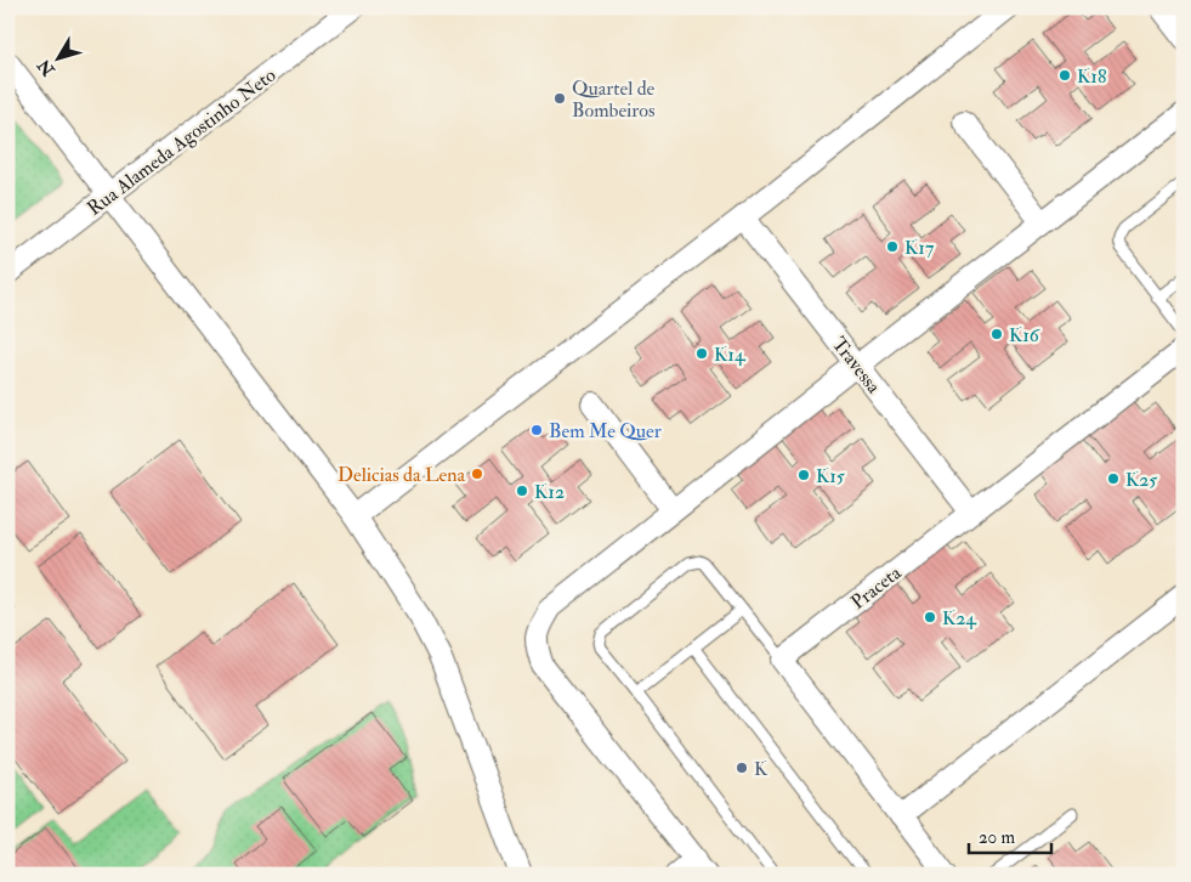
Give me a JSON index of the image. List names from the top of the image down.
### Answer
{
  "streets": {
    "street": ["Rua Alameda Agostinho Neto", "Travessa", "Praceta"]
  },
  "crossings": [
    ["Travessa", "Praceta"]
  ],
  "places": [
    "K18",
    "Quartel de Bombeiros",
    "K17",
    "K16",
    "K14",
    "Bem Me Quer",
    "Delicias da Lena",
    "K15",
    "K25",
    "K12",
    "K24",
    "K"
  ],
  "scale_bar": "20 m",
  "north": "bottom left"
}
